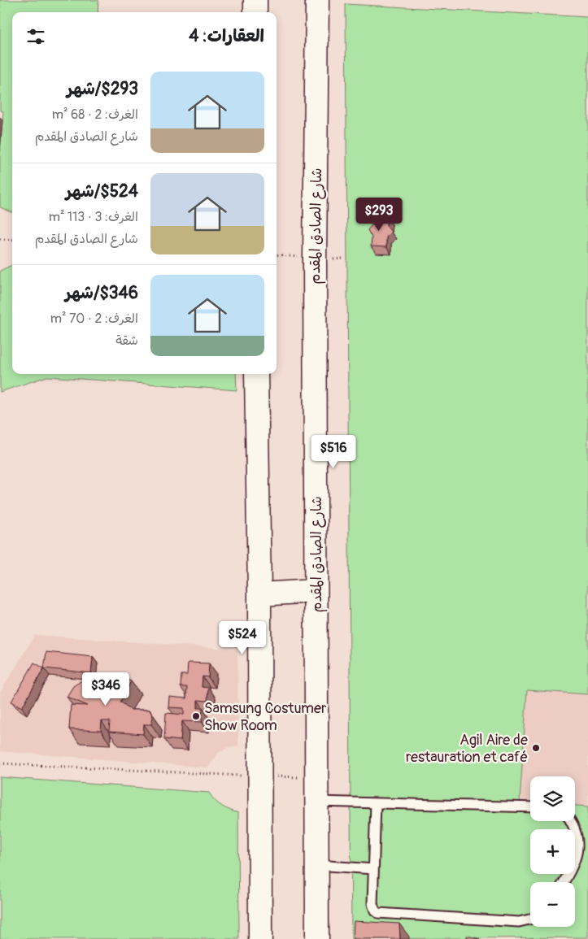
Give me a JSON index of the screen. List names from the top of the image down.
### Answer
{
  "streets": {
    "main road": ["شارع الصادق المقدم"]
  },
  "places": ["Samsung Costumer Show Room", "Agil Aire de restauration et café"],
  "page": {
    "heading": "العقارات: 4",
    "list": [
      {
        "name": "$293/شهر",
        "note": "الغرف: 2 · 68 m² · شارع الصادق المقدم"
      },
      {
        "name": "$524/شهر",
        "note": "الغرف: 3 · 113 m² · شارع الصادق المقدم"
      },
      {
        "name": "$346/شهر",
        "note": "الغرف: 2 · 70 m² · شقة"
      }
    ],
    "price": [
      "$293",
      "$516",
      "$524",
      "$346"
    ],
    "map_buttons": ["+", "−"]
  }
}
